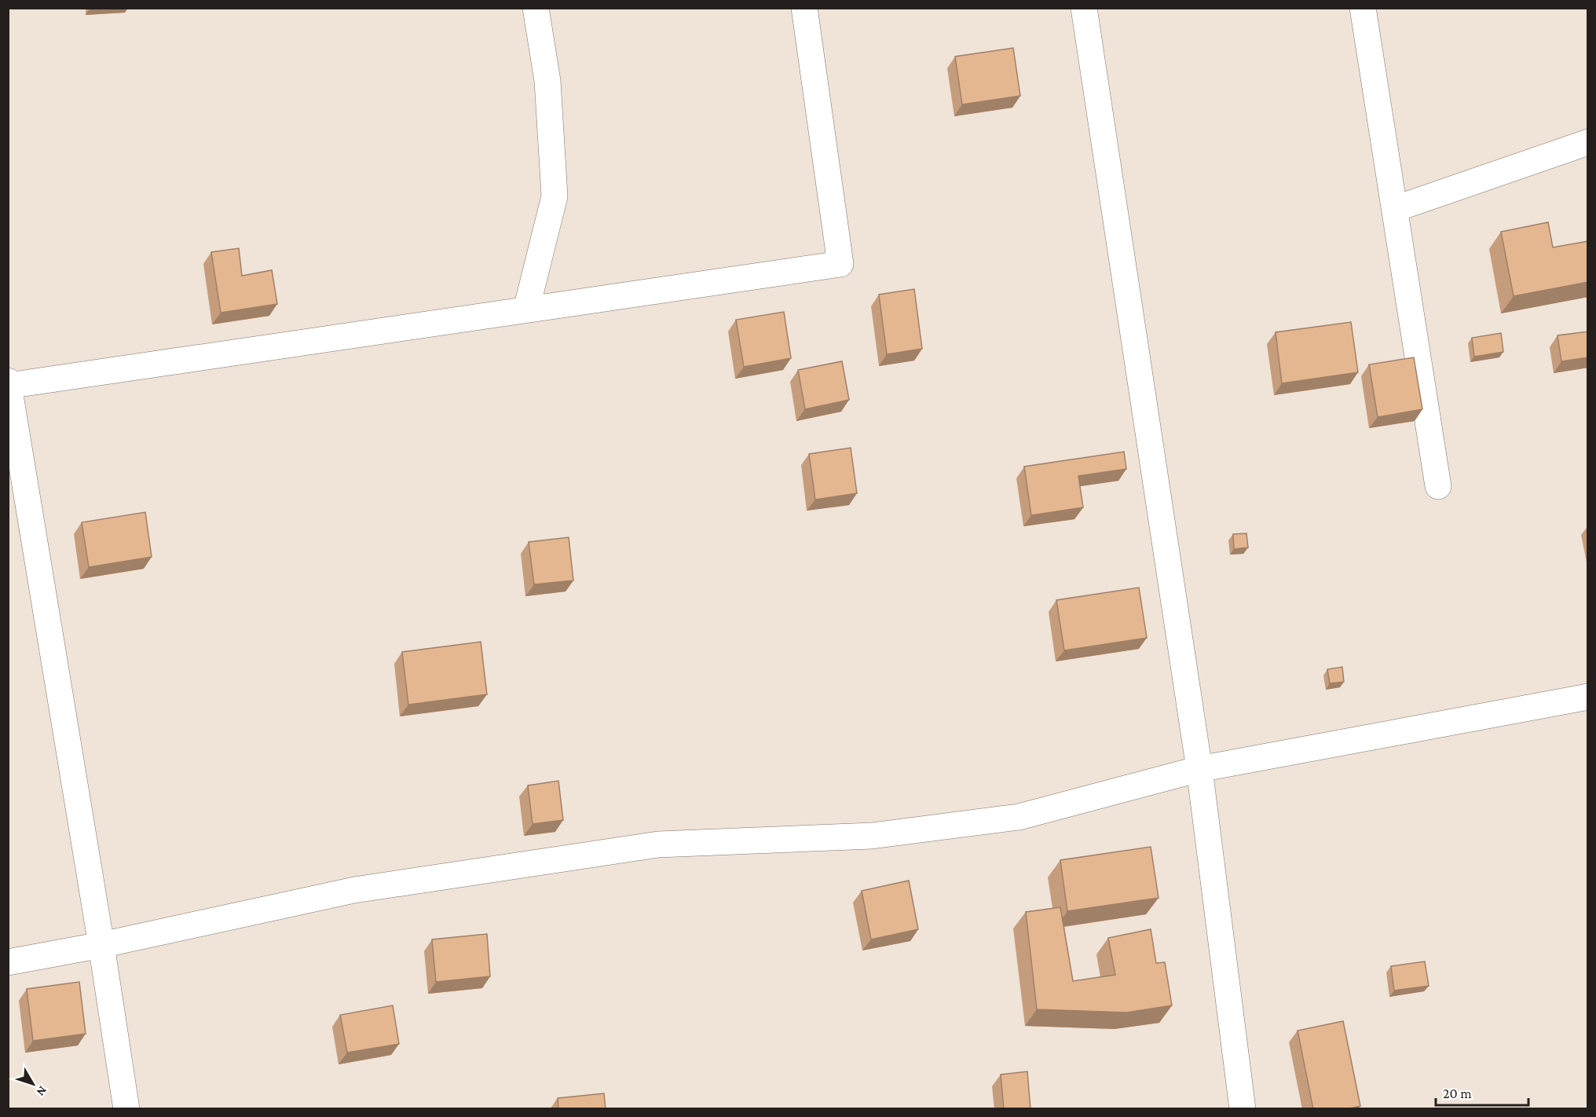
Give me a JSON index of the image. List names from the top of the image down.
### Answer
{
  "scale_bar": "20 m",
  "north": "bottom right"
}
